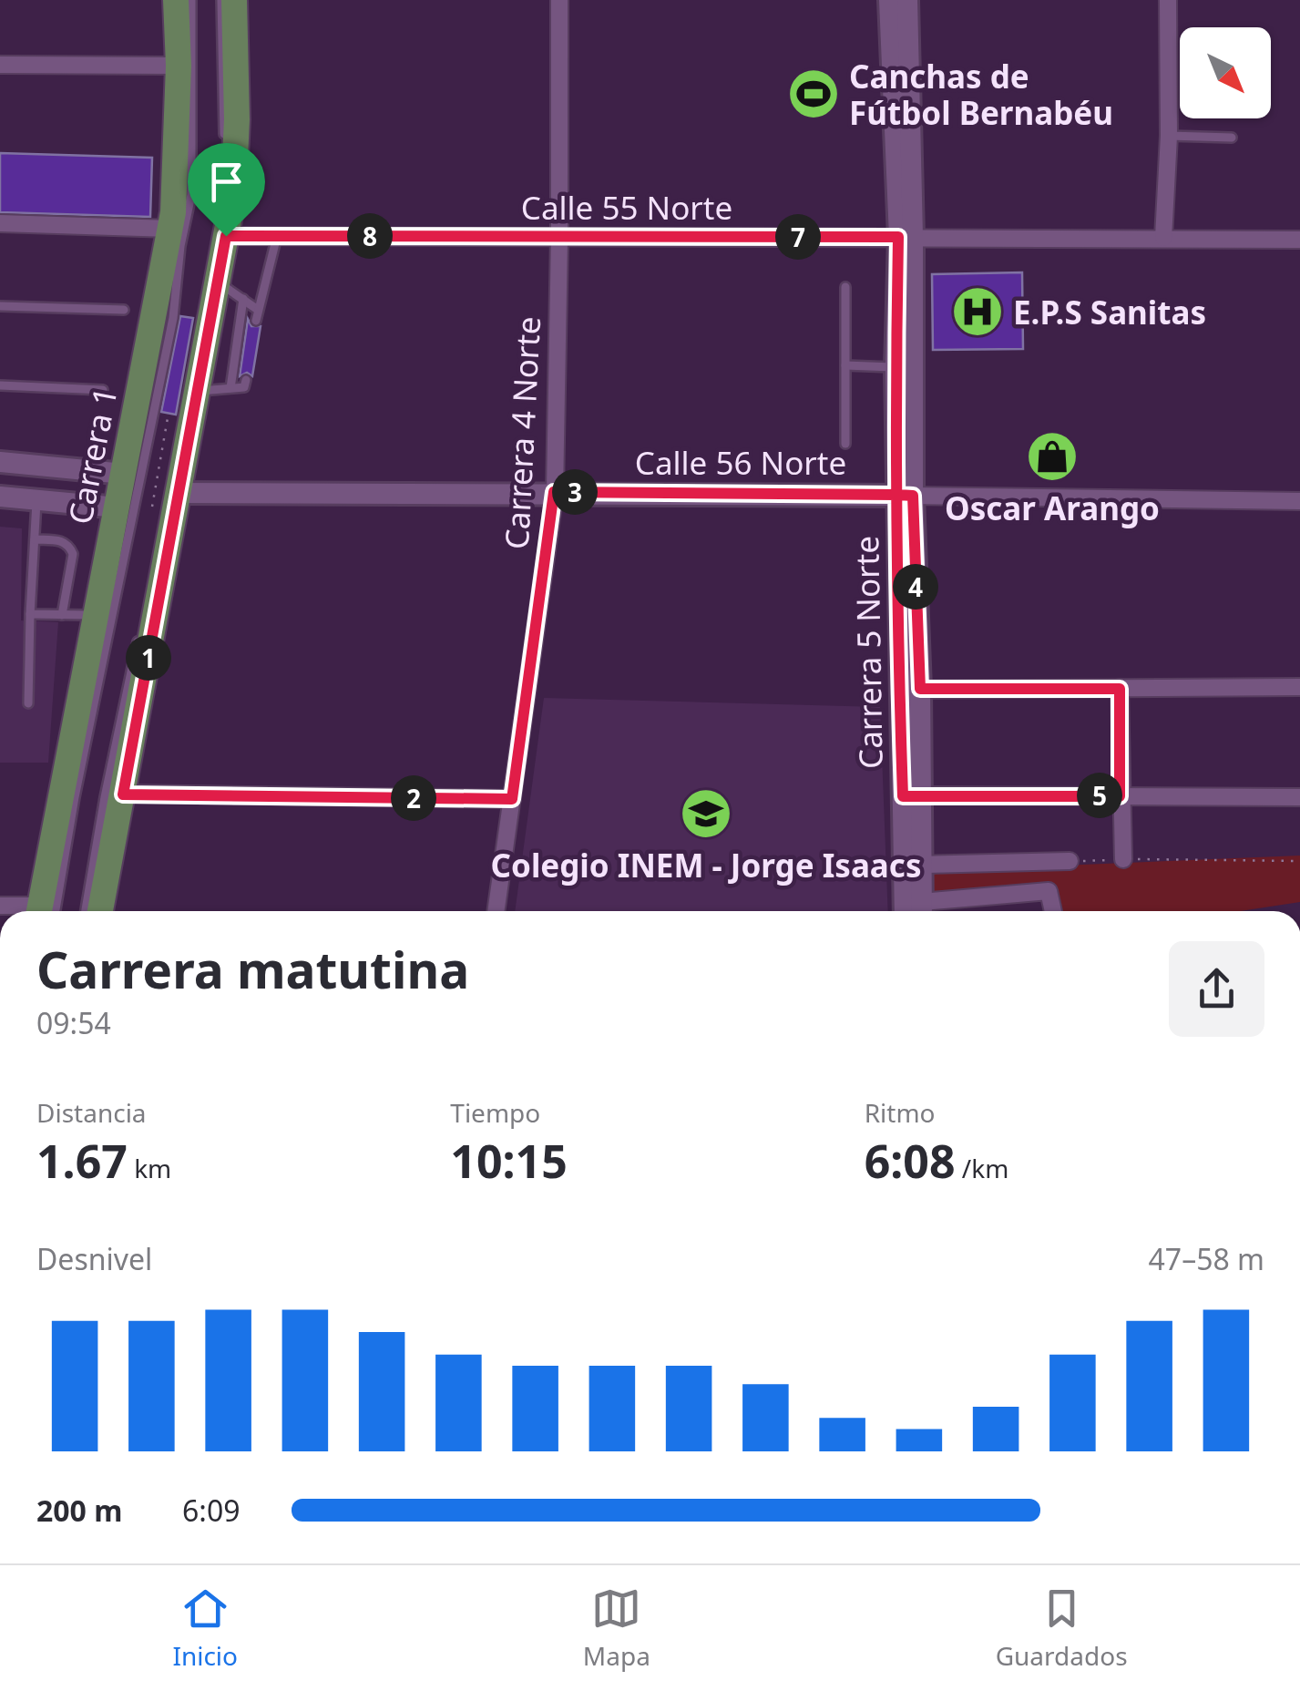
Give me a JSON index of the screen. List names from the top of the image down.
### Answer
{
  "streets": {
    "main road": ["Carrera 1"],
    "street": [
      "Calle 55 Norte",
      "Carrera 4 Norte",
      "Calle 56 Norte",
      "Carrera 5 Norte"
    ]
  },
  "crossings": [
    ["Calle 55 Norte", "Carrera 4 Norte"],
    ["Calle 55 Norte", "Carrera 5 Norte"],
    ["Carrera 4 Norte", "Calle 56 Norte"],
    ["Calle 56 Norte", "Carrera 5 Norte"]
  ],
  "places": {
    "sports": ["Canchas de Fútbol Bernabéu"],
    "hospital": ["E.P.S Sanitas"],
    "shop": ["Oscar Arango"],
    "school or university": ["Colegio INEM - Jorge Isaacs"]
  },
  "north": "bottom right",
  "page": {
    "pins": [
      "8",
      "7",
      "3",
      "4",
      "1",
      "5",
      "2"
    ],
    "heading": ["Carrera matutina", "09:54"],
    "stats": [
      ["Distancia", "1.67 km"],
      ["Tiempo", "10:15"],
      ["Ritmo", "6:08 /km"]
    ],
    "chart": ["Desnivel", "47–58 m"],
    "list": [
      {
        "name": "200 m",
        "note": "6:09"
      }
    ],
    "tabs": ["Inicio", "Mapa", "Guardados"]
  }
}
